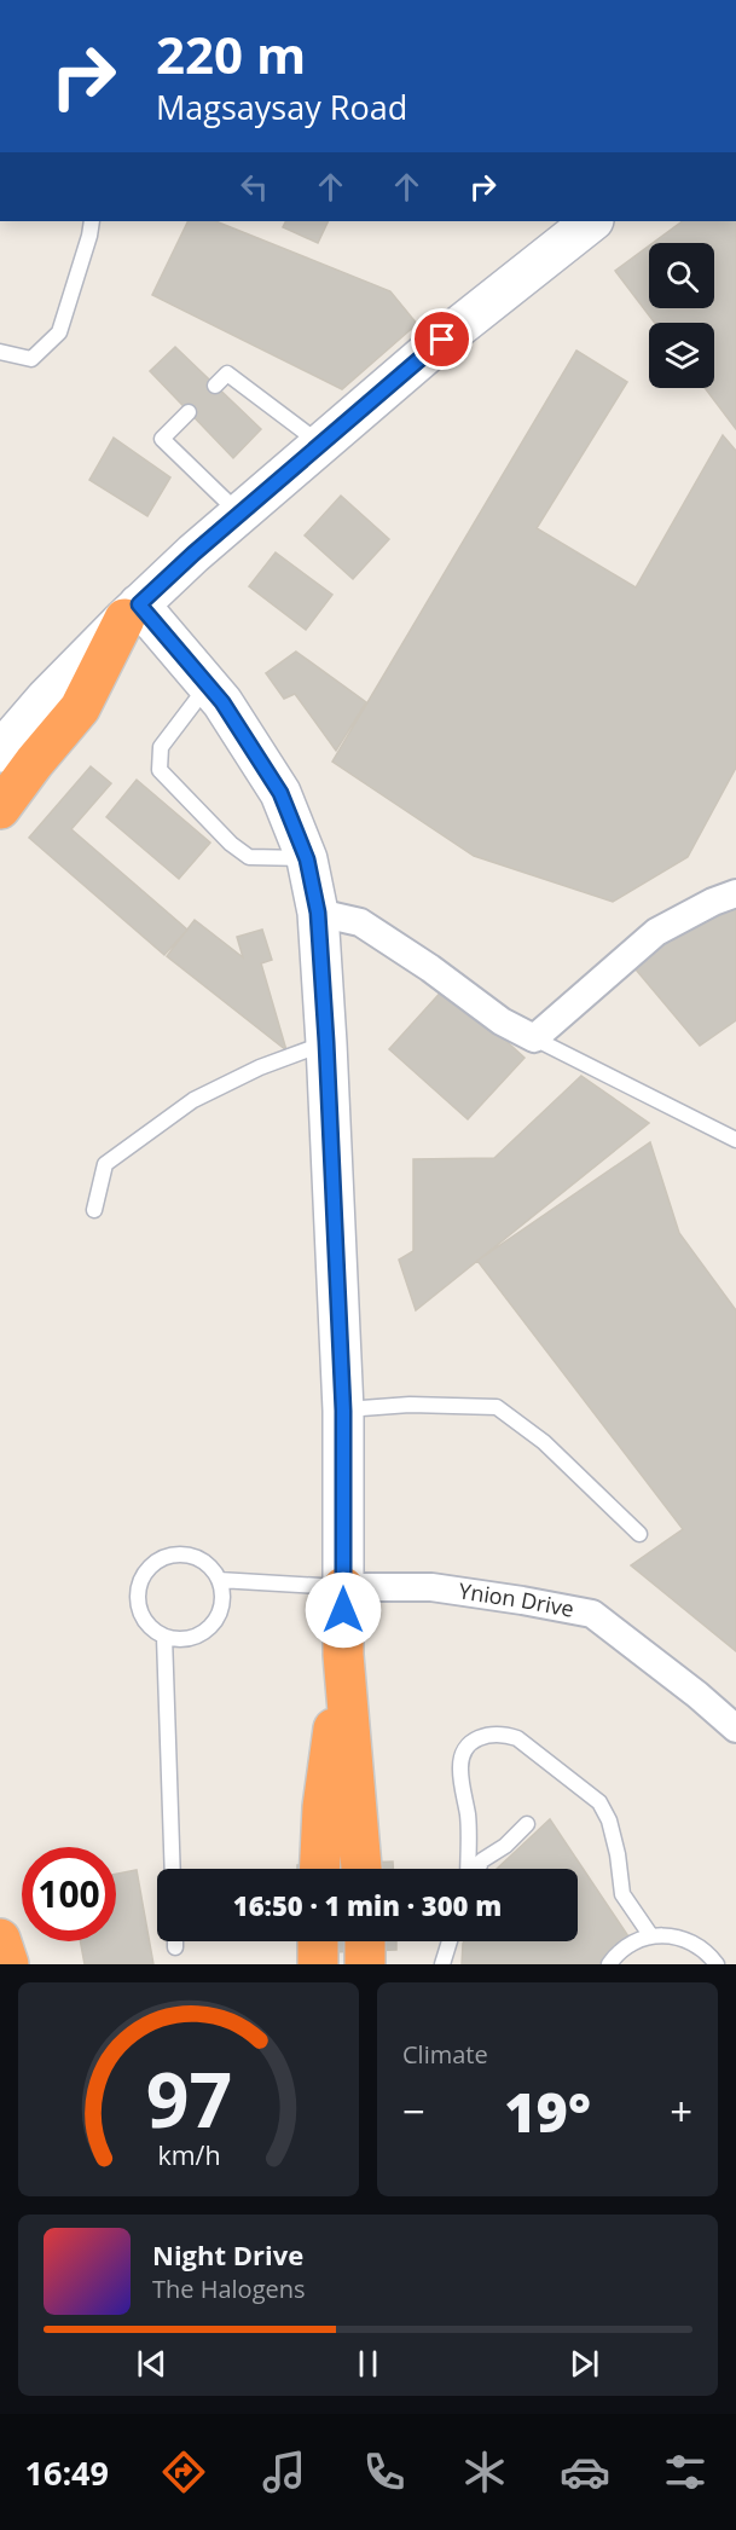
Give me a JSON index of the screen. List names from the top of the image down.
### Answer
{
  "streets": {
    "street": ["Ynion Drive"]
  },
  "page": {
    "turn": ["220 m", "Magsaysay Road"],
    "limit": "100",
    "trip": "16:50 · 1 min · 300 m",
    "tile": "Climate",
    "heat": ["−", "19°", "+"],
    "song": ["Night Drive", "The Halogens"],
    "tabs": "16:49",
    "gauge": ["97", "km/h"]
  }
}
